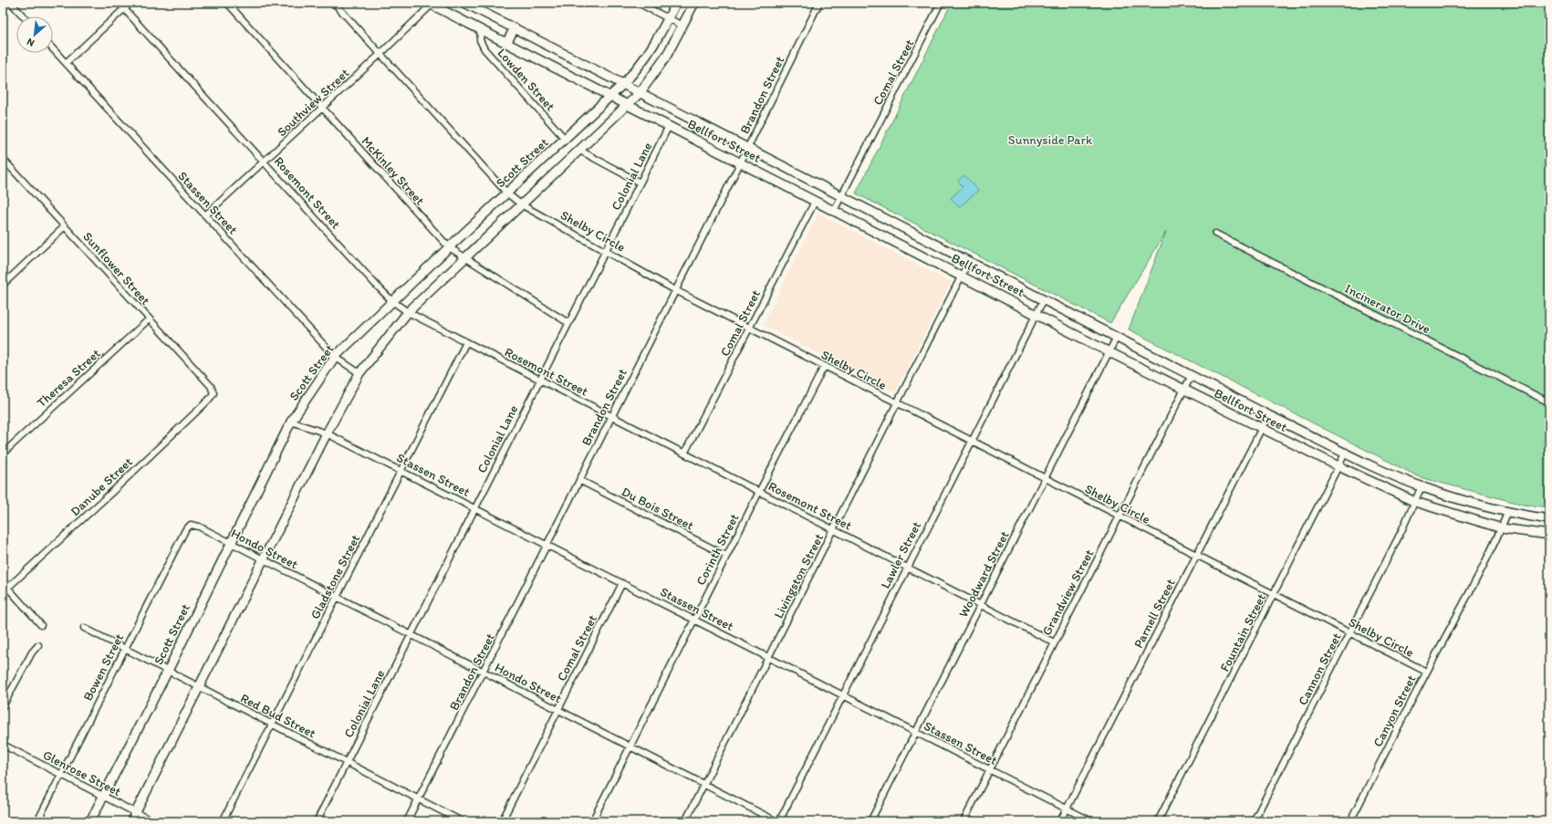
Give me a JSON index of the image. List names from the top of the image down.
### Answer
{
  "streets": {
    "main road": ["Bellfort Street", "Scott Street"],
    "street": [
      "Comal Street",
      "Lowden Street",
      "Brandon Street",
      "Southview Street",
      "McKinley Street",
      "Colonial Lane",
      "Rosemont Street",
      "Stassen Street",
      "Shelby Circle",
      "Sunflower Street",
      "Incinerator Drive",
      "Theresa Street",
      "Danube Street",
      "Du Bois Street",
      "Hondo Street",
      "Corinth Street",
      "Lawler Street",
      "Woodward Street",
      "Livingston Street",
      "Gladstone Street",
      "Grandview Street",
      "Parnell Street",
      "Fountain Street",
      "Bowen Street",
      "Cannon Street",
      "Canyon Street",
      "Red Bud Street",
      "Glenrose Street"
    ]
  },
  "crossings": [
    ["Comal Street", "Bellfort Street"],
    ["Comal Street", "Rosemont Street"],
    ["Comal Street", "Stassen Street"],
    ["Comal Street", "Shelby Circle"],
    ["Comal Street", "Hondo Street"],
    ["Lowden Street", "Bellfort Street"],
    ["Lowden Street", "Scott Street"],
    ["Brandon Street", "Bellfort Street"],
    ["Brandon Street", "Rosemont Street"],
    ["Brandon Street", "Stassen Street"],
    ["Brandon Street", "Shelby Circle"],
    ["Brandon Street", "Du Bois Street"],
    ["Brandon Street", "Hondo Street"],
    ["Brandon Street", "Red Bud Street"],
    ["Southview Street", "Bellfort Street"],
    ["Southview Street", "McKinley Street"],
    ["Southview Street", "Rosemont Street"],
    ["Southview Street", "Stassen Street"],
    ["Southview Street", "Shelby Circle"],
    ["Bellfort Street", "Scott Street"],
    ["Bellfort Street", "Colonial Lane"],
    ["Bellfort Street", "Lawler Street"],
    ["Bellfort Street", "Woodward Street"],
    ["Bellfort Street", "Livingston Street"],
    ["Bellfort Street", "Grandview Street"],
    ["Bellfort Street", "Parnell Street"],
    ["Bellfort Street", "Fountain Street"],
    ["Bellfort Street", "Cannon Street"],
    ["Bellfort Street", "Canyon Street"],
    ["Scott Street", "McKinley Street"],
    ["Scott Street", "Rosemont Street"],
    ["Scott Street", "Stassen Street"],
    ["Scott Street", "Shelby Circle"],
    ["Scott Street", "Hondo Street"],
    ["Scott Street", "Red Bud Street"],
    ["Scott Street", "Glenrose Street"],
    ["McKinley Street", "Colonial Lane"],
    ["Colonial Lane", "Rosemont Street"],
    ["Colonial Lane", "Stassen Street"],
    ["Colonial Lane", "Shelby Circle"],
    ["Colonial Lane", "Hondo Street"],
    ["Colonial Lane", "Red Bud Street"],
    ["Rosemont Street", "Corinth Street"],
    ["Rosemont Street", "Lawler Street"],
    ["Rosemont Street", "Woodward Street"],
    ["Rosemont Street", "Livingston Street"],
    ["Rosemont Street", "Gladstone Street"],
    ["Rosemont Street", "Grandview Street"],
    ["Stassen Street", "Corinth Street"],
    ["Stassen Street", "Lawler Street"],
    ["Stassen Street", "Woodward Street"],
    ["Stassen Street", "Livingston Street"],
    ["Stassen Street", "Gladstone Street"],
    ["Stassen Street", "Grandview Street"],
    ["Stassen Street", "Parnell Street"],
    ["Shelby Circle", "Corinth Street"],
    ["Shelby Circle", "Lawler Street"],
    ["Shelby Circle", "Woodward Street"],
    ["Shelby Circle", "Livingston Street"],
    ["Shelby Circle", "Grandview Street"],
    ["Shelby Circle", "Parnell Street"],
    ["Shelby Circle", "Fountain Street"],
    ["Shelby Circle", "Cannon Street"],
    ["Shelby Circle", "Canyon Street"],
    ["Sunflower Street", "Theresa Street"],
    ["Sunflower Street", "Danube Street"],
    ["Du Bois Street", "Corinth Street"],
    ["Hondo Street", "Corinth Street"],
    ["Hondo Street", "Lawler Street"],
    ["Hondo Street", "Livingston Street"],
    ["Hondo Street", "Gladstone Street"],
    ["Hondo Street", "Bowen Street"],
    ["Gladstone Street", "Red Bud Street"],
    ["Bowen Street", "Red Bud Street"],
    ["Bowen Street", "Glenrose Street"]
  ],
  "parks": ["Sunnyside Park"],
  "north": "bottom left"
}
